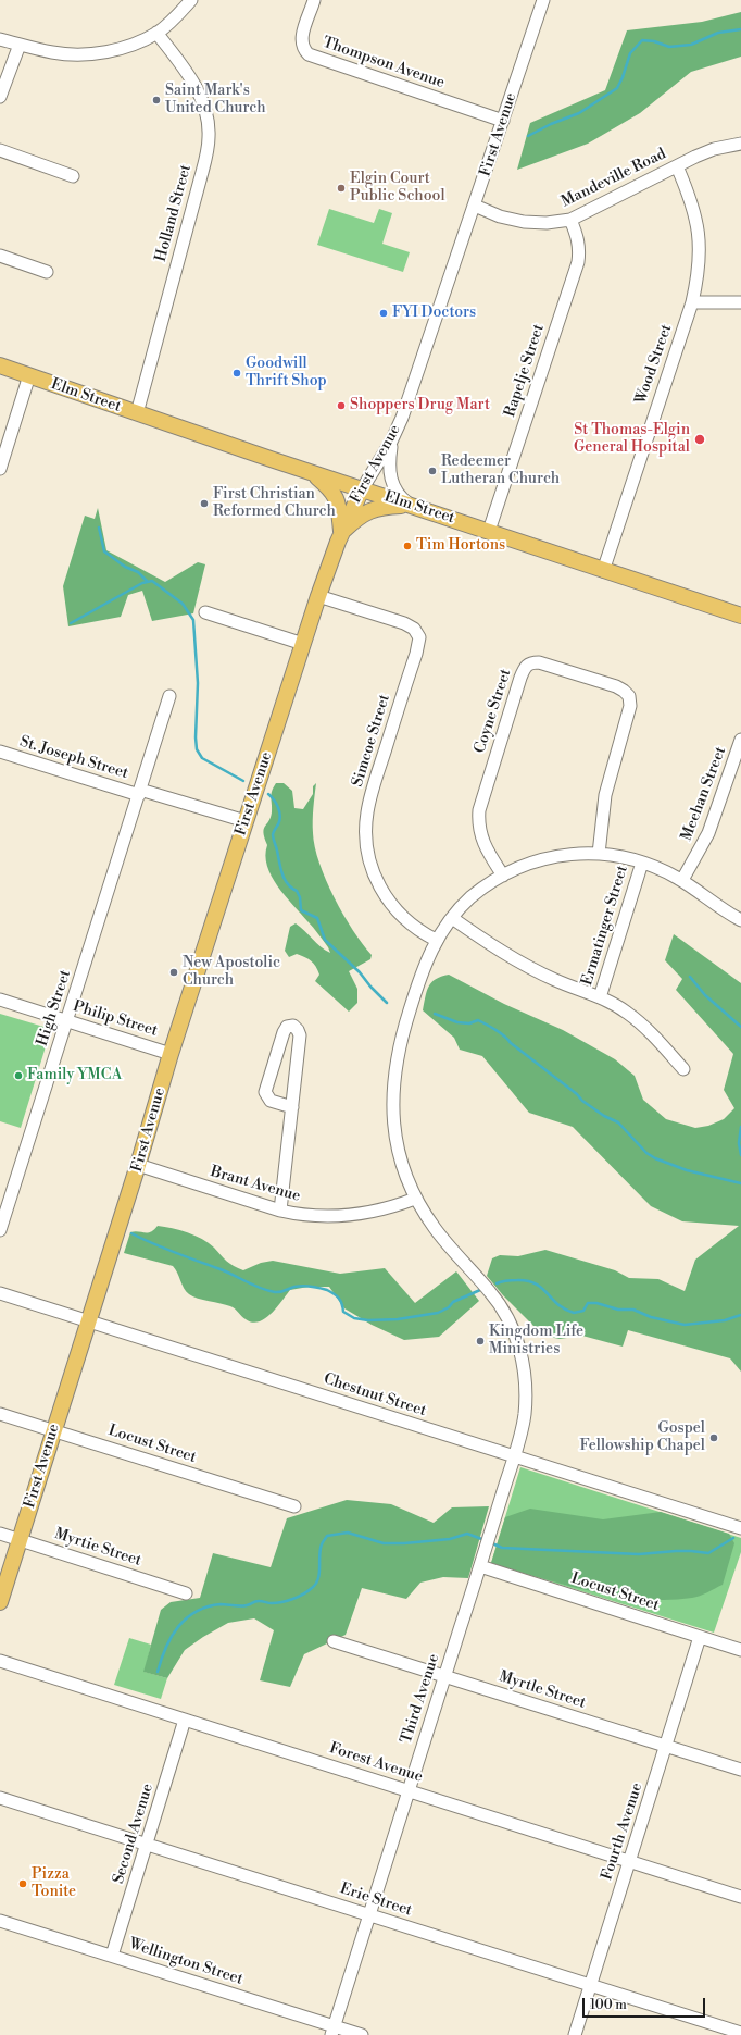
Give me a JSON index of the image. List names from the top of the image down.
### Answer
{
  "streets": {
    "main road": ["First Avenue", "Elm Street"],
    "street": [
      "Thompson Avenue",
      "Mandeville Road",
      "Holland Street",
      "Wood Street",
      "Rapelje Street",
      "Coyne Street",
      "Simcoe Street",
      "St. Joseph Street",
      "Meehan Street",
      "Ermatinger Street",
      "High Street",
      "Philip Street",
      "Brant Avenue",
      "Chestnut Street",
      "Locust Street",
      "Myrtie Street",
      "Myrtle Street",
      "Third Avenue",
      "Forest Avenue",
      "Fourth Avenue",
      "Second Avenue",
      "Erie Street",
      "Wellington Street"
    ]
  },
  "crossings": [
    ["Thompson Avenue", "First Avenue"],
    ["First Avenue", "Mandeville Road"],
    ["First Avenue", "Elm Street"],
    ["First Avenue", "Simcoe Street"],
    ["First Avenue", "St. Joseph Street"],
    ["First Avenue", "Philip Street"],
    ["First Avenue", "Brant Avenue"],
    ["First Avenue", "Chestnut Street"],
    ["First Avenue", "Locust Street"],
    ["First Avenue", "Myrtie Street"],
    ["Mandeville Road", "Wood Street"],
    ["Mandeville Road", "Rapelje Street"],
    ["Holland Street", "Elm Street"],
    ["Wood Street", "Elm Street"],
    ["Rapelje Street", "Elm Street"],
    ["Coyne Street", "Third Avenue"],
    ["Simcoe Street", "Third Avenue"],
    ["St. Joseph Street", "High Street"],
    ["Meehan Street", "Third Avenue"],
    ["Ermatinger Street", "Third Avenue"],
    ["High Street", "Philip Street"],
    ["Brant Avenue", "Third Avenue"],
    ["Chestnut Street", "Third Avenue"],
    ["Locust Street", "Third Avenue"],
    ["Locust Street", "Fourth Avenue"],
    ["Myrtle Street", "Third Avenue"],
    ["Myrtle Street", "Fourth Avenue"],
    ["Third Avenue", "Forest Avenue"],
    ["Third Avenue", "Erie Street"],
    ["Third Avenue", "Wellington Street"],
    ["Forest Avenue", "Fourth Avenue"],
    ["Forest Avenue", "Second Avenue"],
    ["Fourth Avenue", "Erie Street"],
    ["Second Avenue", "Erie Street"],
    ["Second Avenue", "Wellington Street"]
  ],
  "places": [
    "Saint Mark's United Church",
    "Elgin Court Public School",
    "FYI Doctors",
    "Goodwill Thrift Shop",
    "Shoppers Drug Mart",
    "St Thomas-Elgin General Hospital",
    "Redeemer Lutheran Church",
    "First Christian Reformed Church",
    "Tim Hortons",
    "New Apostolic Church",
    "Family YMCA",
    "Kingdom Life Ministries",
    "Gospel Fellowship Chapel",
    "Pizza Tonite"
  ],
  "scale_bar": "100 m"
}
